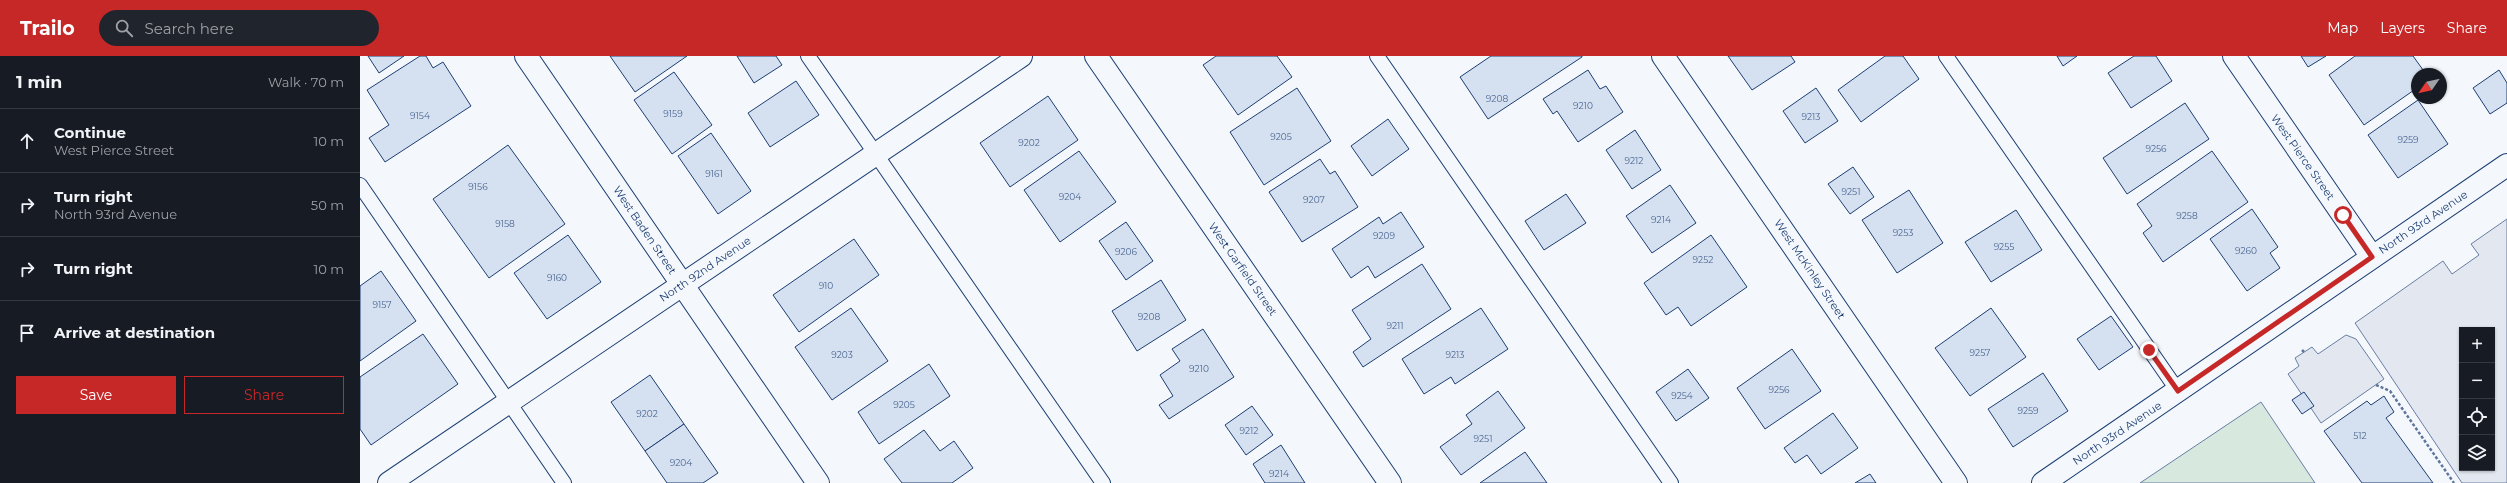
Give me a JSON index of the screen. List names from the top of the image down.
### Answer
{
  "streets": {
    "street": [
      "West Pierce Street",
      "North 93rd Avenue",
      "West Baden Street",
      "North 92nd Avenue",
      "West Garfield Street",
      "West McKinley Street"
    ]
  },
  "crossings": [
    ["West Pierce Street", "North 93rd Avenue"],
    ["West Baden Street", "North 92nd Avenue"]
  ],
  "house_numbers": [
    "9208",
    "9210",
    "9159",
    "9154",
    "9213",
    "9205",
    "9259",
    "9202",
    "9256",
    "9212",
    "9161",
    "9156",
    "9251",
    "9204",
    "9207",
    "9258",
    "9214",
    "9158",
    "9253",
    "9209",
    "9255",
    "9260",
    "9206",
    "9252",
    "9160",
    "910",
    "9157",
    "9208",
    "9211",
    "9257",
    "9203",
    "9213",
    "9210",
    "9256",
    "9254",
    "9205",
    "9259",
    "9202",
    "9212",
    "512",
    "9251",
    "9204",
    "9214"
  ],
  "north": "bottom left",
  "page": {
    "header": "Trailo",
    "search": "Search here",
    "nav": ["Map", "Layers", "Share"],
    "heading": ["1 min", "Walk · 70 m"],
    "list": [
      ["Continue", "West Pierce Street", "10 m"],
      ["Turn right", "North 93rd Avenue", "50 m"],
      ["Turn right", "10 m"],
      "Arrive at destination"
    ],
    "map_buttons": ["+", "−"],
    "buttons": ["Save", "Share"]
  }
}
